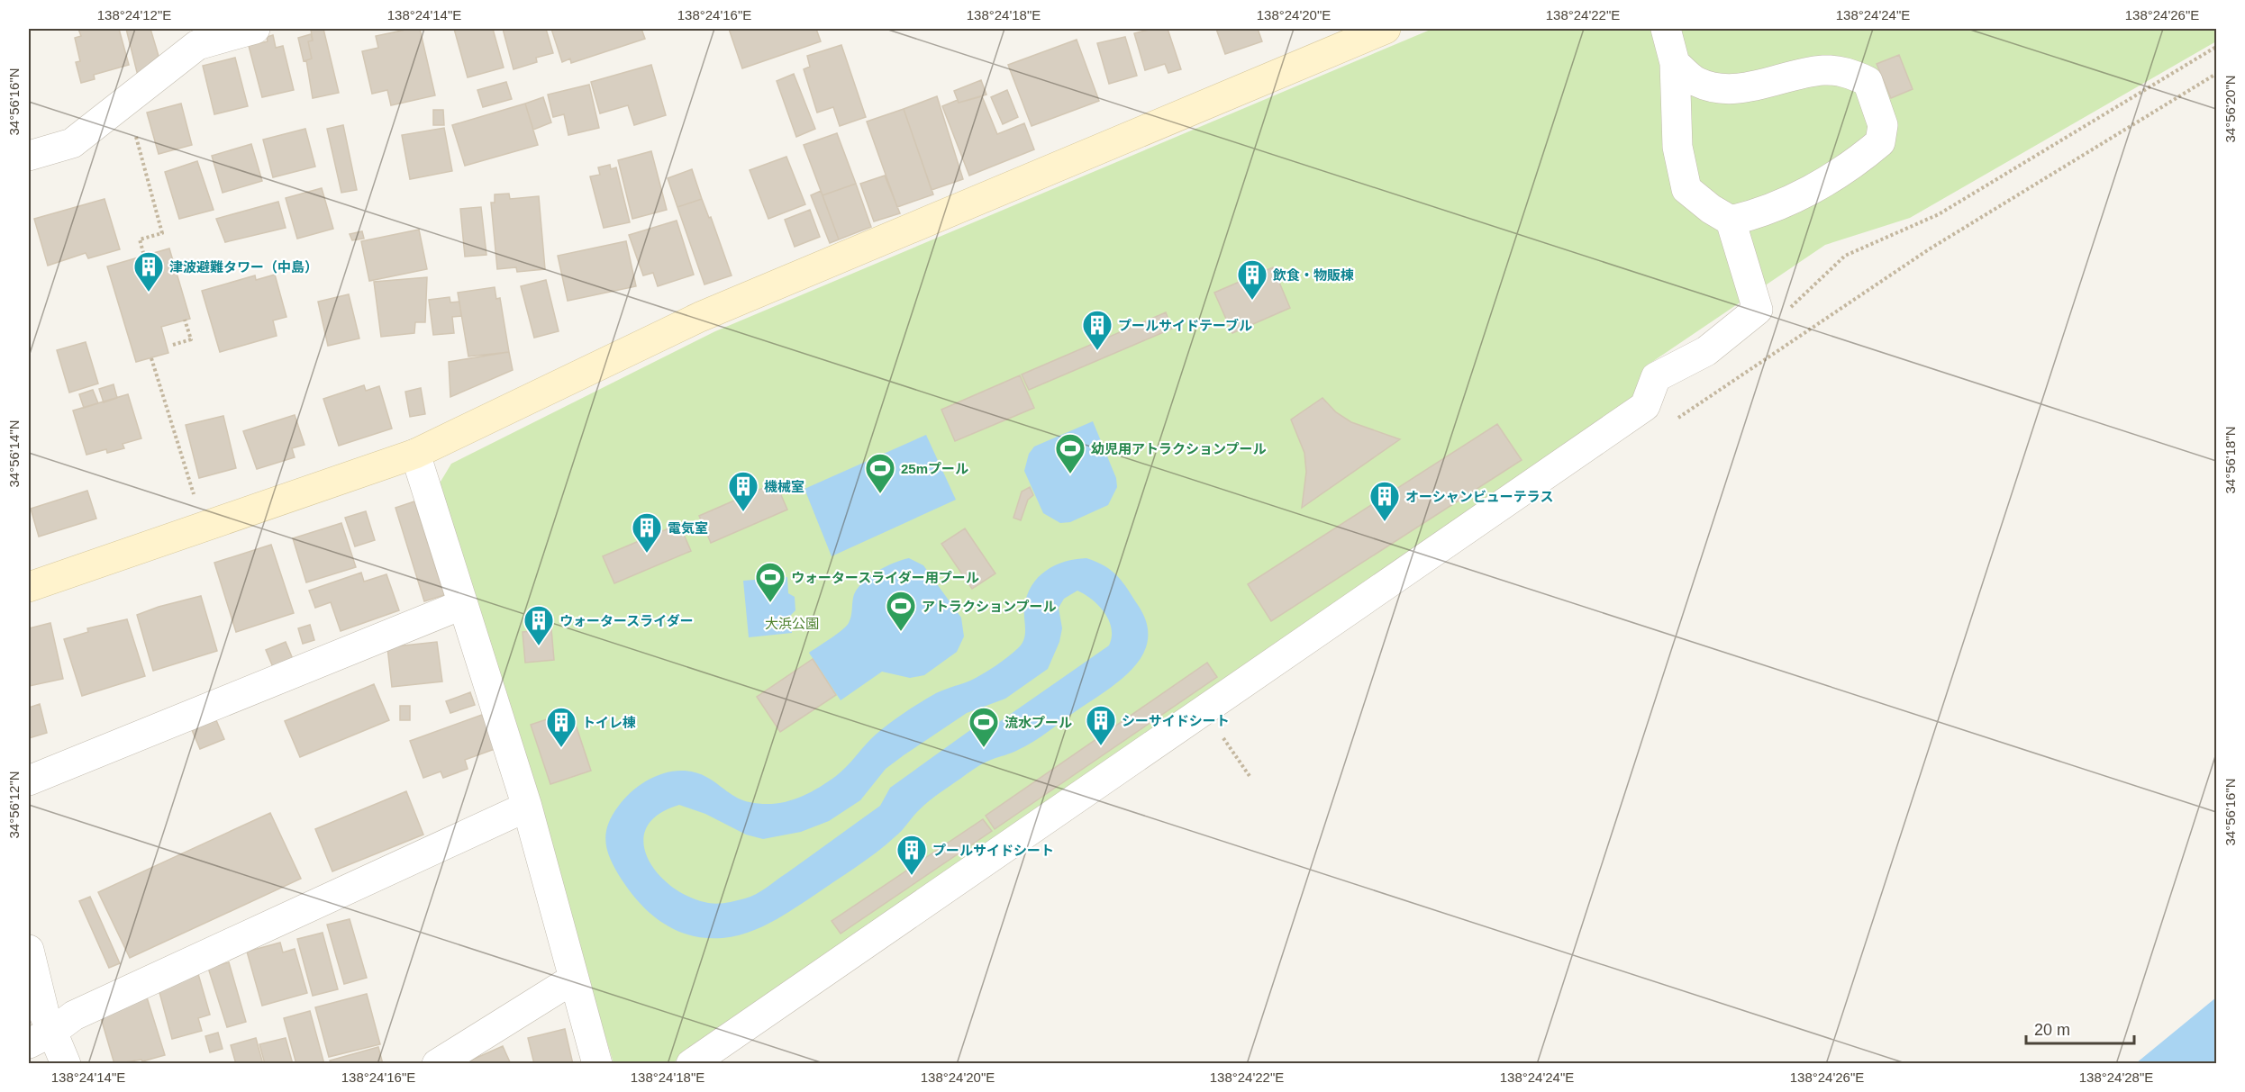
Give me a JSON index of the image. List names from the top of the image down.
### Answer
{
  "parks": ["大浜公園"],
  "places": {
    "building": [
      "津波避難タワー（中島）",
      "飲食・物販棟",
      "プールサイドテーブル",
      "機械室",
      "オーシャンビューテラス",
      "電気室",
      "ウォータースライダー",
      "シーサイドシート",
      "トイレ棟",
      "プールサイドシート"
    ],
    "sports": [
      "幼児用アトラクションプール",
      "25mプール",
      "ウォータースライダー用プール",
      "アトラクションプール",
      "流水プール"
    ]
  },
  "scale_bar": "20 m",
  "coordinates": [
    "138°24'12\"E",
    "138°24'14\"E",
    "138°24'16\"E",
    "138°24'18\"E",
    "138°24'20\"E",
    "138°24'22\"E",
    "138°24'24\"E",
    "138°24'26\"E",
    "34°56'16\"N",
    "34°56'20\"N",
    "34°56'14\"N",
    "34°56'18\"N",
    "34°56'12\"N",
    "138°24'28\"E"
  ]
}
